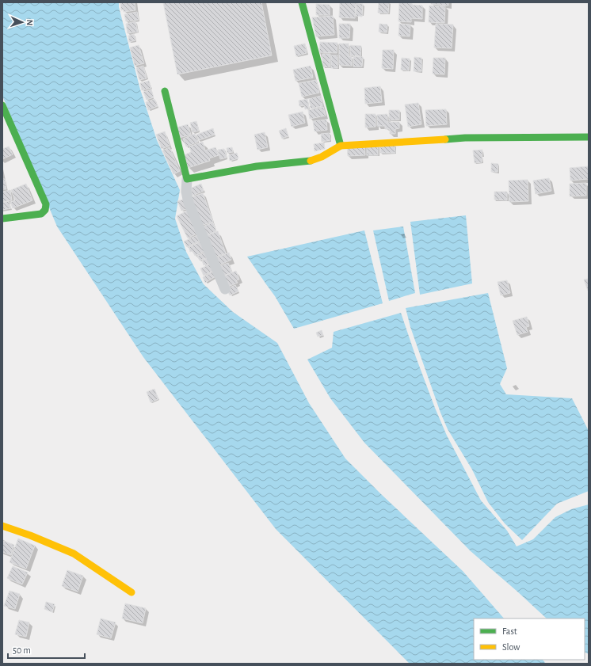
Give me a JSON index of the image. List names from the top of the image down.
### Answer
{
  "legend": ["Fast", "Slow"],
  "scale_bar": "50 m",
  "north": "right"
}
